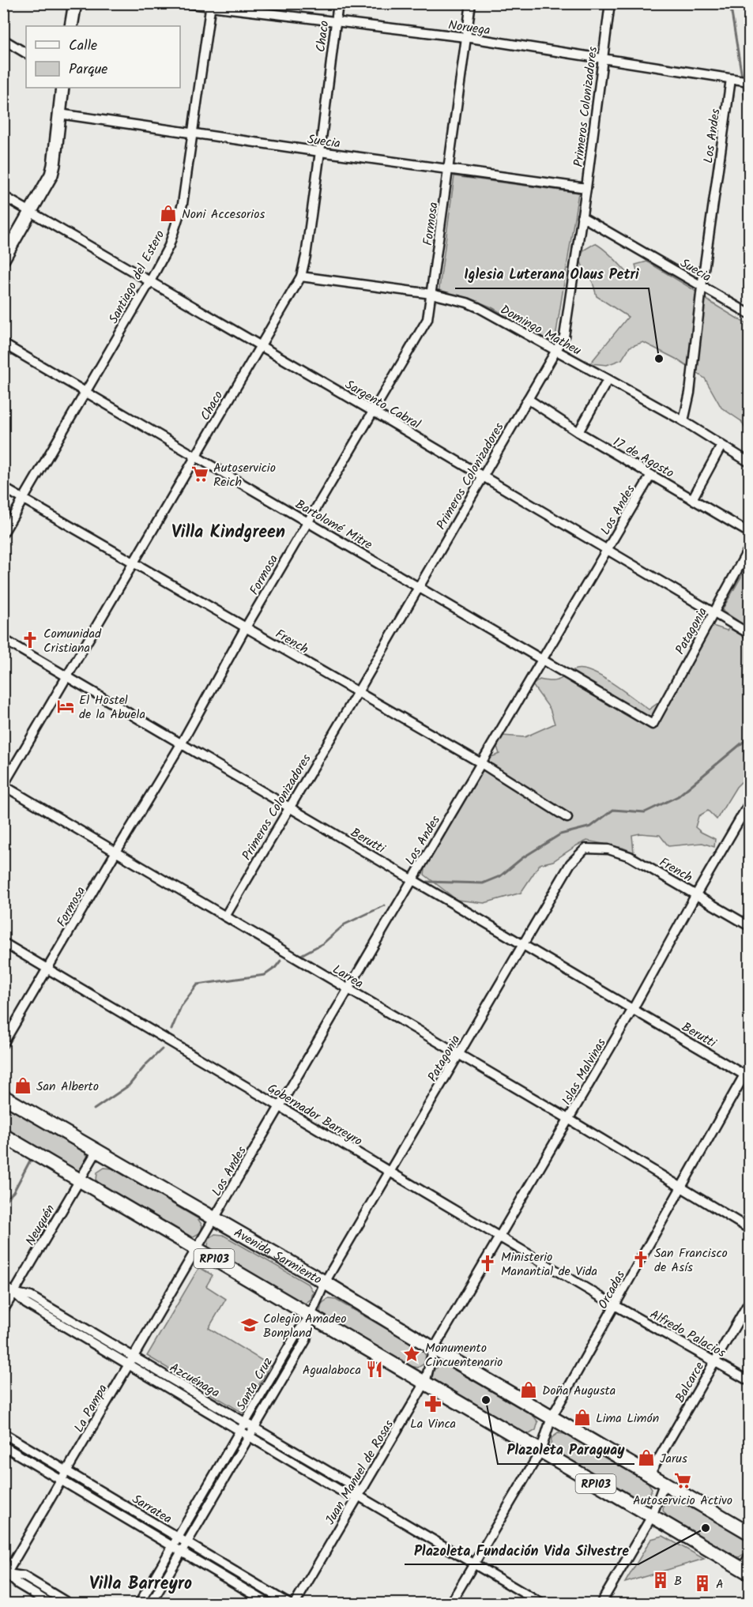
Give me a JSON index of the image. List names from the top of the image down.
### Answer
{
  "streets": {
    "main road": ["Avenida Sarmiento", "RP103"],
    "street": [
      "Noruega",
      "Chaco",
      "Primeros Colonizadores",
      "Los Andes",
      "Suecia",
      "Formosa",
      "Santiago del Estero",
      "Domingo Matheu",
      "Sargento Cabral",
      "17 de Agosto",
      "Bartolomé Mitre",
      "Patagonia",
      "French",
      "Berutti",
      "Larrea",
      "Islas Malvinas",
      "Gobernador Barreyro",
      "Neuquén",
      "Orcadas",
      "Alfredo Palacios",
      "Azcuénaga",
      "Balcarce",
      "Santa Cruz",
      "La Pampa",
      "Juan Manuel de Rosas",
      "Sarratea"
    ]
  },
  "crossings": [
    ["Noruega", "Chaco"],
    ["Noruega", "Primeros Colonizadores"],
    ["Noruega", "Los Andes"],
    ["Noruega", "Formosa"],
    ["Noruega", "Santiago del Estero"],
    ["Chaco", "Suecia"],
    ["Chaco", "Domingo Matheu"],
    ["Chaco", "Sargento Cabral"],
    ["Chaco", "Bartolomé Mitre"],
    ["Chaco", "French"],
    ["Chaco", "Berutti"],
    ["Chaco", "Larrea"],
    ["Primeros Colonizadores", "Suecia"],
    ["Primeros Colonizadores", "Domingo Matheu"],
    ["Primeros Colonizadores", "Sargento Cabral"],
    ["Primeros Colonizadores", "17 de Agosto"],
    ["Primeros Colonizadores", "Bartolomé Mitre"],
    ["Primeros Colonizadores", "French"],
    ["Primeros Colonizadores", "Berutti"],
    ["Primeros Colonizadores", "Larrea"],
    ["Los Andes", "Suecia"],
    ["Los Andes", "Domingo Matheu"],
    ["Los Andes", "Sargento Cabral"],
    ["Los Andes", "17 de Agosto"],
    ["Los Andes", "Bartolomé Mitre"],
    ["Los Andes", "French"],
    ["Los Andes", "Berutti"],
    ["Los Andes", "Larrea"],
    ["Los Andes", "Gobernador Barreyro"],
    ["Los Andes", "Avenida Sarmiento"],
    ["Los Andes", "RP103"],
    ["Los Andes", "La Pampa"],
    ["Suecia", "Formosa"],
    ["Suecia", "Santiago del Estero"],
    ["Formosa", "Domingo Matheu"],
    ["Formosa", "Sargento Cabral"],
    ["Formosa", "Bartolomé Mitre"],
    ["Formosa", "French"],
    ["Formosa", "Berutti"],
    ["Formosa", "Larrea"],
    ["Formosa", "Gobernador Barreyro"],
    ["Santiago del Estero", "Sargento Cabral"],
    ["Santiago del Estero", "Bartolomé Mitre"],
    ["Santiago del Estero", "French"],
    ["Sargento Cabral", "Patagonia"],
    ["Bartolomé Mitre", "Patagonia"],
    ["Patagonia", "French"],
    ["Patagonia", "Berutti"],
    ["Patagonia", "Larrea"],
    ["Patagonia", "Gobernador Barreyro"],
    ["Patagonia", "Avenida Sarmiento"],
    ["Patagonia", "RP103"],
    ["Patagonia", "Santa Cruz"],
    ["French", "Islas Malvinas"],
    ["Berutti", "Islas Malvinas"],
    ["Berutti", "Orcadas"],
    ["Larrea", "Islas Malvinas"],
    ["Larrea", "Orcadas"],
    ["Islas Malvinas", "Gobernador Barreyro"],
    ["Islas Malvinas", "Avenida Sarmiento"],
    ["Islas Malvinas", "Juan Manuel de Rosas"],
    ["Gobernador Barreyro", "Orcadas"],
    ["Gobernador Barreyro", "Alfredo Palacios"],
    ["Neuquén", "Avenida Sarmiento"],
    ["Neuquén", "RP103"],
    ["Neuquén", "Azcuénaga"],
    ["Avenida Sarmiento", "RP103"],
    ["Avenida Sarmiento", "Orcadas"],
    ["Avenida Sarmiento", "Juan Manuel de Rosas"],
    ["RP103", "Orcadas"],
    ["RP103", "Balcarce"],
    ["RP103", "Santa Cruz"],
    ["RP103", "La Pampa"],
    ["RP103", "Juan Manuel de Rosas"],
    ["Orcadas", "Alfredo Palacios"],
    ["Orcadas", "Azcuénaga"],
    ["Alfredo Palacios", "Balcarce"],
    ["Azcuénaga", "Santa Cruz"],
    ["Azcuénaga", "La Pampa"],
    ["Azcuénaga", "Juan Manuel de Rosas"],
    ["Santa Cruz", "Sarratea"],
    ["La Pampa", "Sarratea"]
  ],
  "districts": ["Villa Kindgreen", "Villa Barreyro"],
  "places": {
    "shop": [
      "Noni Accesorios",
      "San Alberto",
      "Doña Augusta",
      "Lima Limón",
      "Jarus"
    ],
    "other": ["Iglesia Luterana Olaus Petri", "Plazoleta Paraguay", "Plazoleta Fundación Vida Silvestre"],
    "supermarket": ["Autoservicio Reich", "Autoservicio Activo"],
    "church": ["Comunidad Cristiana", "San Francisco de Asís", "Ministerio Manantial de Vida"],
    "hotel": ["El Hostel de la Abuela"],
    "school or university": ["Colegio Amadeo Bonpland"],
    "place": ["Monumento Cincuentenario"],
    "restaurant": ["Agualaboca"],
    "pharmacy": ["La Vinca"],
    "building": ["B", "A"]
  },
  "legend": ["Calle", "Parque"]
}
